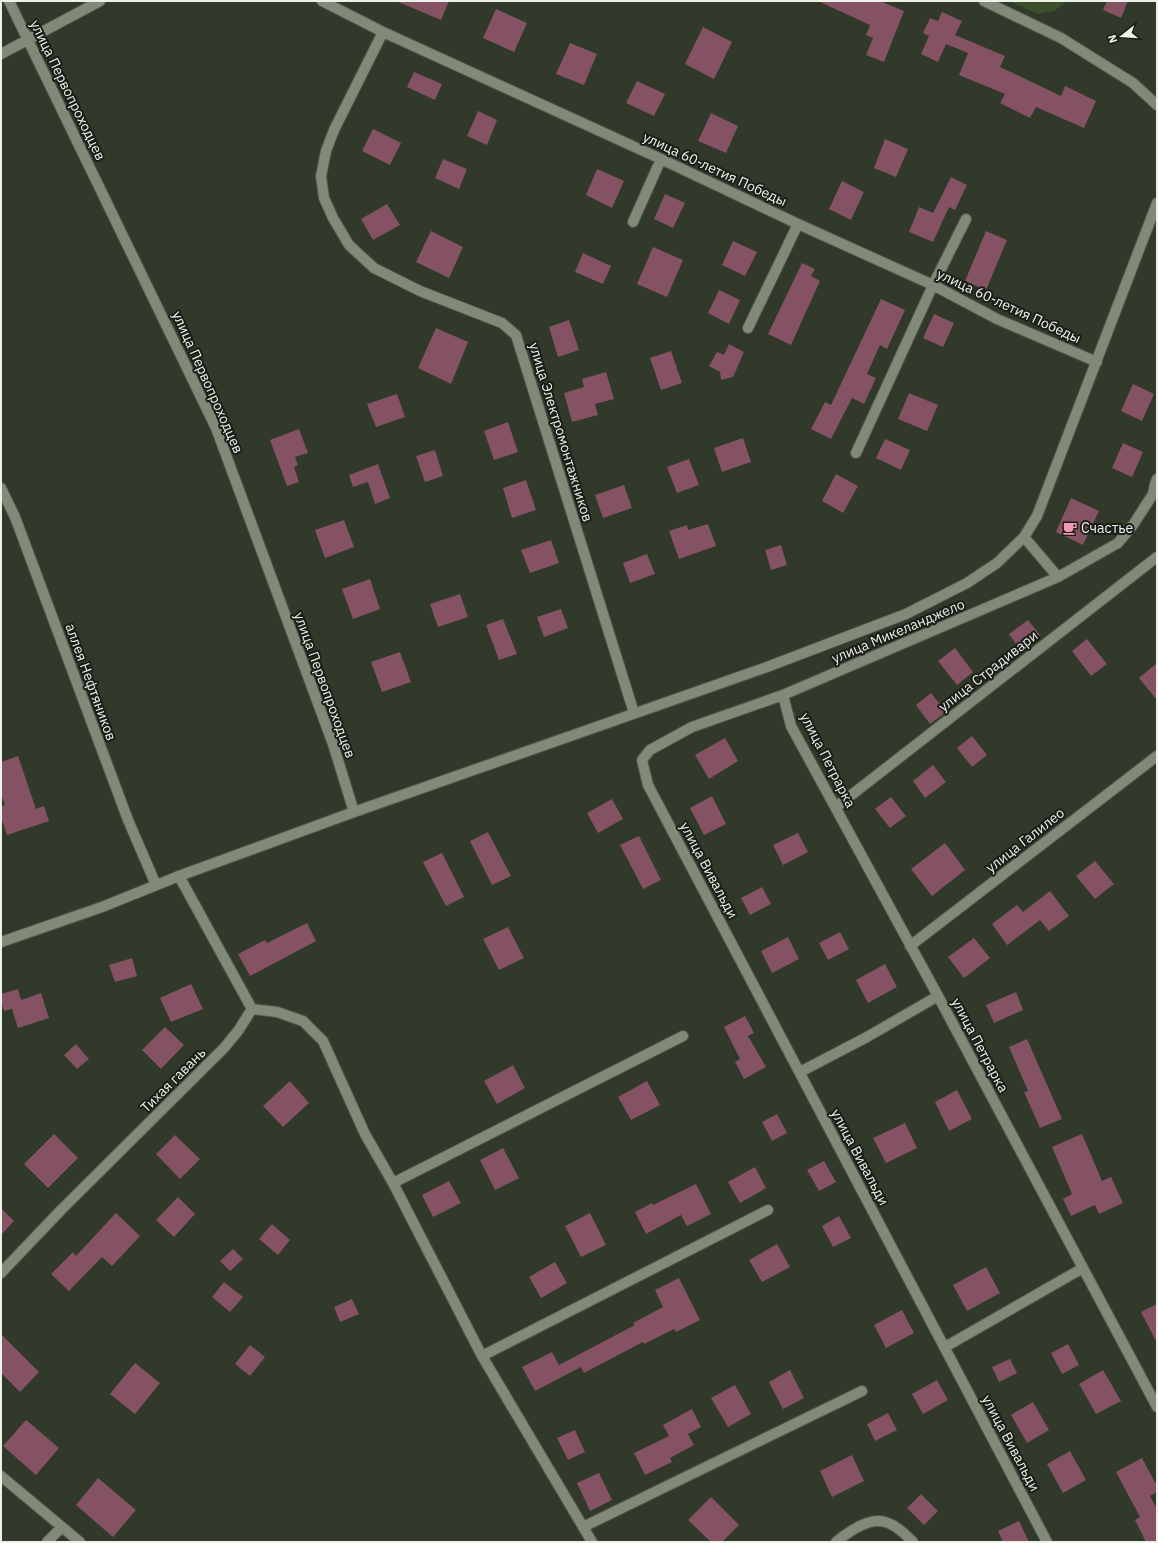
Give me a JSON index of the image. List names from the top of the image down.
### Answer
{
  "streets": {
    "street": [
      "улица Первопроходцев",
      "улица 60-летия Победы",
      "улица Электромонтажников",
      "улица Микеланджело",
      "улица Страдивари",
      "аллея Нефтяников",
      "улица Петрарка",
      "улица Галилео",
      "улица Вивальди",
      "Тихая гавань"
    ]
  },
  "crossings": [
    ["улица 60-летия Победы", "улица Электромонтажников"],
    ["улица Микеланджело", "улица Петрарка"],
    ["улица Микеланджело", "улица Вивальди"],
    ["улица Страдивари", "улица Петрарка"],
    ["улица Петрарка", "улица Галилео"]
  ],
  "places": {
    "cafe": ["Счастье"]
  },
  "north": "left"
}
